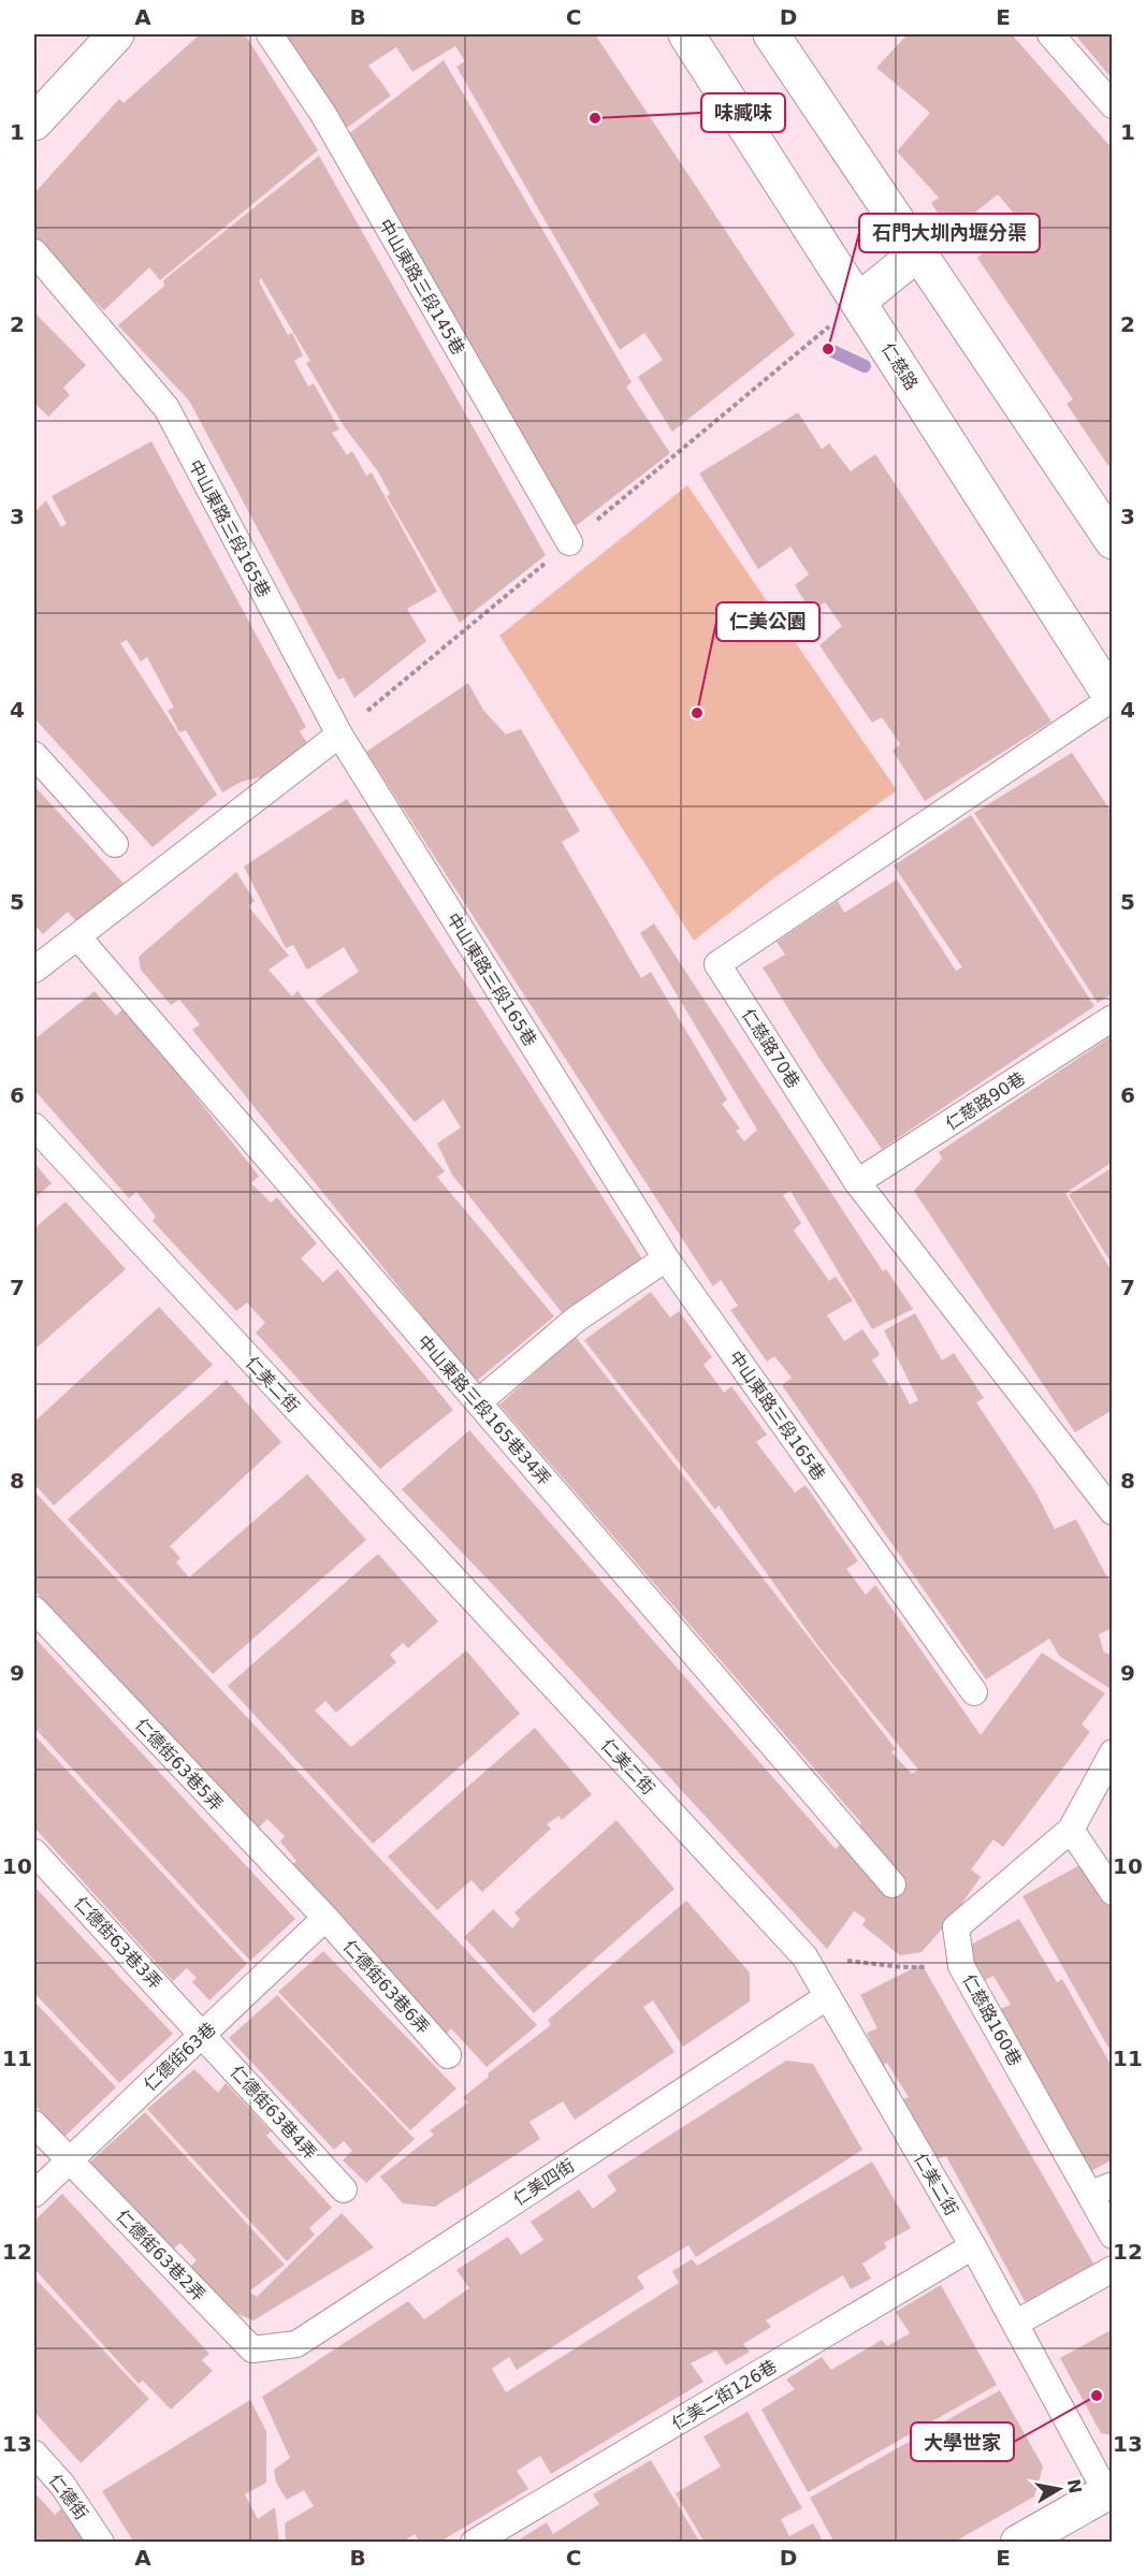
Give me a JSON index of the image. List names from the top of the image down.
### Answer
{
  "streets": {
    "street": ["仁慈路"],
    "lane": [
      "中山東路三段145巷",
      "中山東路三段165巷",
      "仁慈路70巷",
      "仁慈路90巷",
      "仁美二街",
      "中山東路三段165巷34弄",
      "仁德街63巷5弄",
      "仁德街63巷3弄",
      "仁德街63巷6弄",
      "仁慈路160巷",
      "仁德街63巷",
      "仁德街63巷4弄",
      "仁美四街",
      "仁德街63巷2弄",
      "仁美二街126巷",
      "仁德街"
    ]
  },
  "crossings": [
    ["仁慈路", "仁慈路70巷"],
    ["仁慈路70巷", "仁慈路90巷"],
    ["仁美二街", "仁美四街"],
    ["仁美二街", "仁美二街126巷"],
    ["仁德街63巷5弄", "仁德街63巷6弄"],
    ["仁德街63巷5弄", "仁德街63巷"],
    ["仁德街63巷3弄", "仁德街63巷"],
    ["仁德街63巷3弄", "仁德街63巷4弄"],
    ["仁德街63巷6弄", "仁德街63巷"],
    ["仁德街63巷", "仁德街63巷4弄"],
    ["仁德街63巷", "仁德街63巷2弄"],
    ["仁美四街", "仁德街63巷2弄"]
  ],
  "places": [
    "味臧味",
    "石門大圳內壢分渠",
    "仁美公園",
    "大學世家"
  ],
  "north": "right",
  "grid": {
    "columns": [
      "A",
      "B",
      "C",
      "D",
      "E"
    ],
    "rows": [
      "1",
      "2",
      "3",
      "4",
      "5",
      "6",
      "7",
      "8",
      "9",
      "10",
      "11",
      "12",
      "13"
    ]
  }
}
